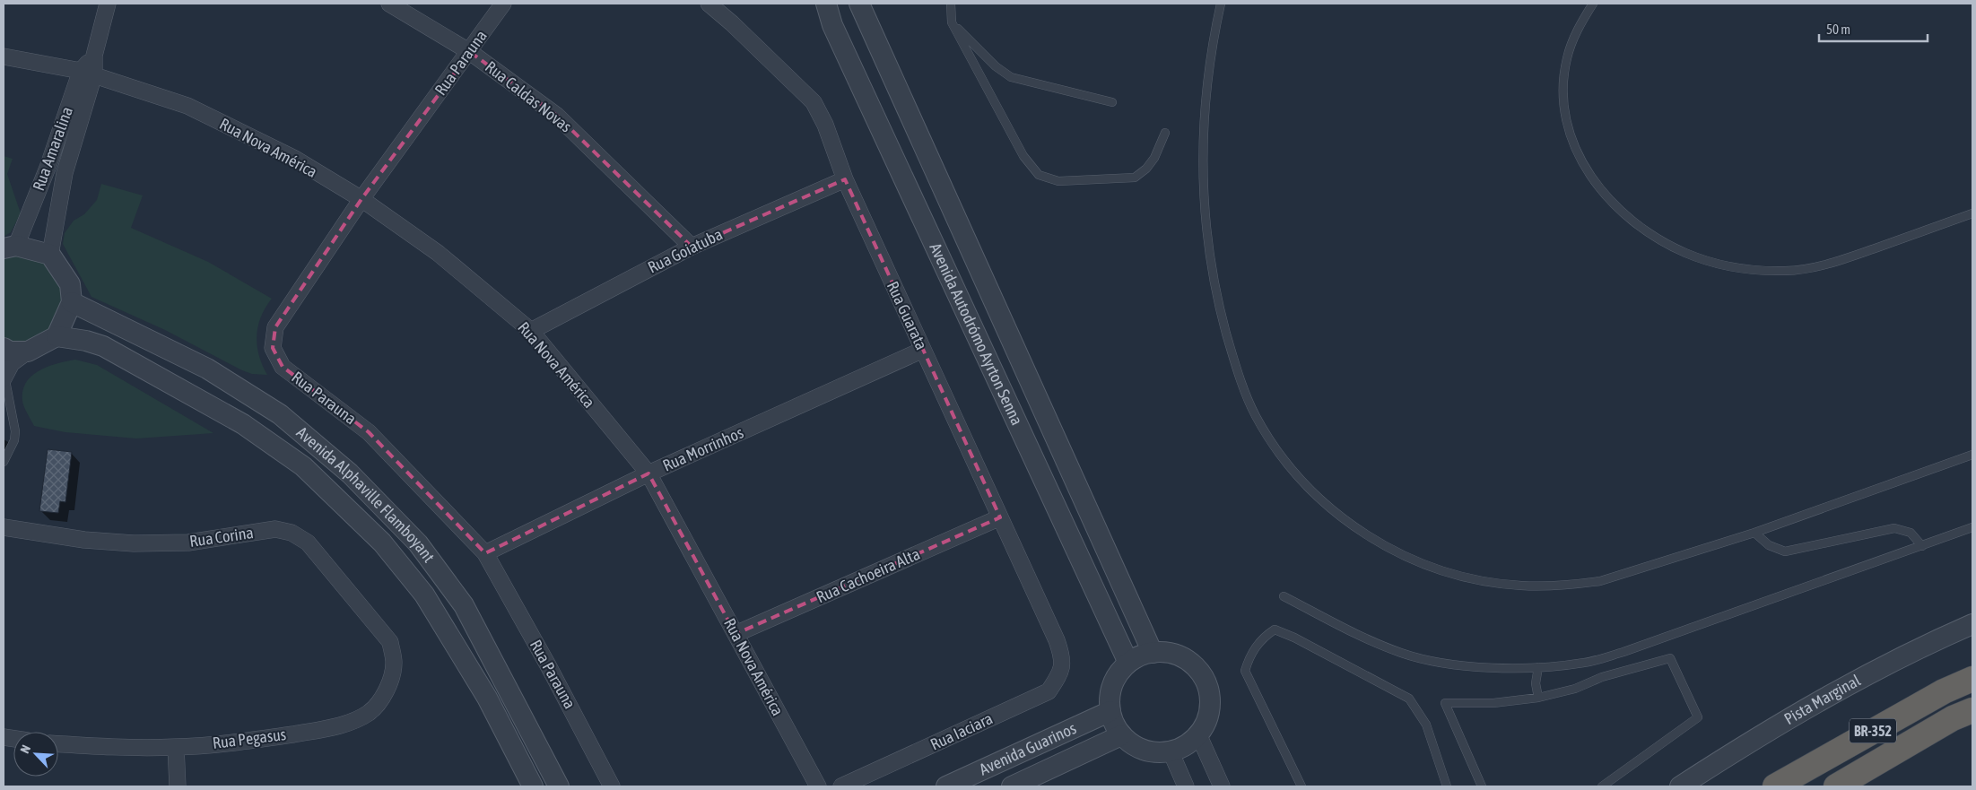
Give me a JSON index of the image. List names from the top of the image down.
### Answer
{
  "streets": {
    "highway": ["BR-352"],
    "street": [
      "Rua Parauna",
      "Rua Caldas Novas",
      "Rua Nova América",
      "Rua Amaralina",
      "Rua Goiatuba",
      "Rua Guarata",
      "Avenida Autodrómo Ayrton Senna",
      "Rua Morrinhos",
      "Avenida Alphaville Flamboyant",
      "Rua Corina",
      "Rua Cachoeira Alta",
      "Pista Marginal",
      "Rua Iaciara",
      "Rua Pegasus",
      "Avenida Guarinos"
    ]
  },
  "crossings": [
    ["Rua Parauna", "Rua Caldas Novas"],
    ["Rua Parauna", "Rua Nova América"],
    ["Rua Parauna", "Rua Morrinhos"],
    ["Rua Caldas Novas", "Rua Goiatuba"],
    ["Rua Nova América", "Rua Amaralina"],
    ["Rua Nova América", "Rua Goiatuba"],
    ["Rua Nova América", "Rua Morrinhos"],
    ["Rua Nova América", "Rua Cachoeira Alta"],
    ["Rua Goiatuba", "Rua Guarata"],
    ["Rua Guarata", "Rua Morrinhos"],
    ["Rua Guarata", "Rua Cachoeira Alta"],
    ["Rua Guarata", "Rua Iaciara"],
    ["Avenida Autodrómo Ayrton Senna", "Avenida Guarinos"],
    ["Rua Corina", "Rua Pegasus"]
  ],
  "scale_bar": "50 m",
  "north": "top left"
}
